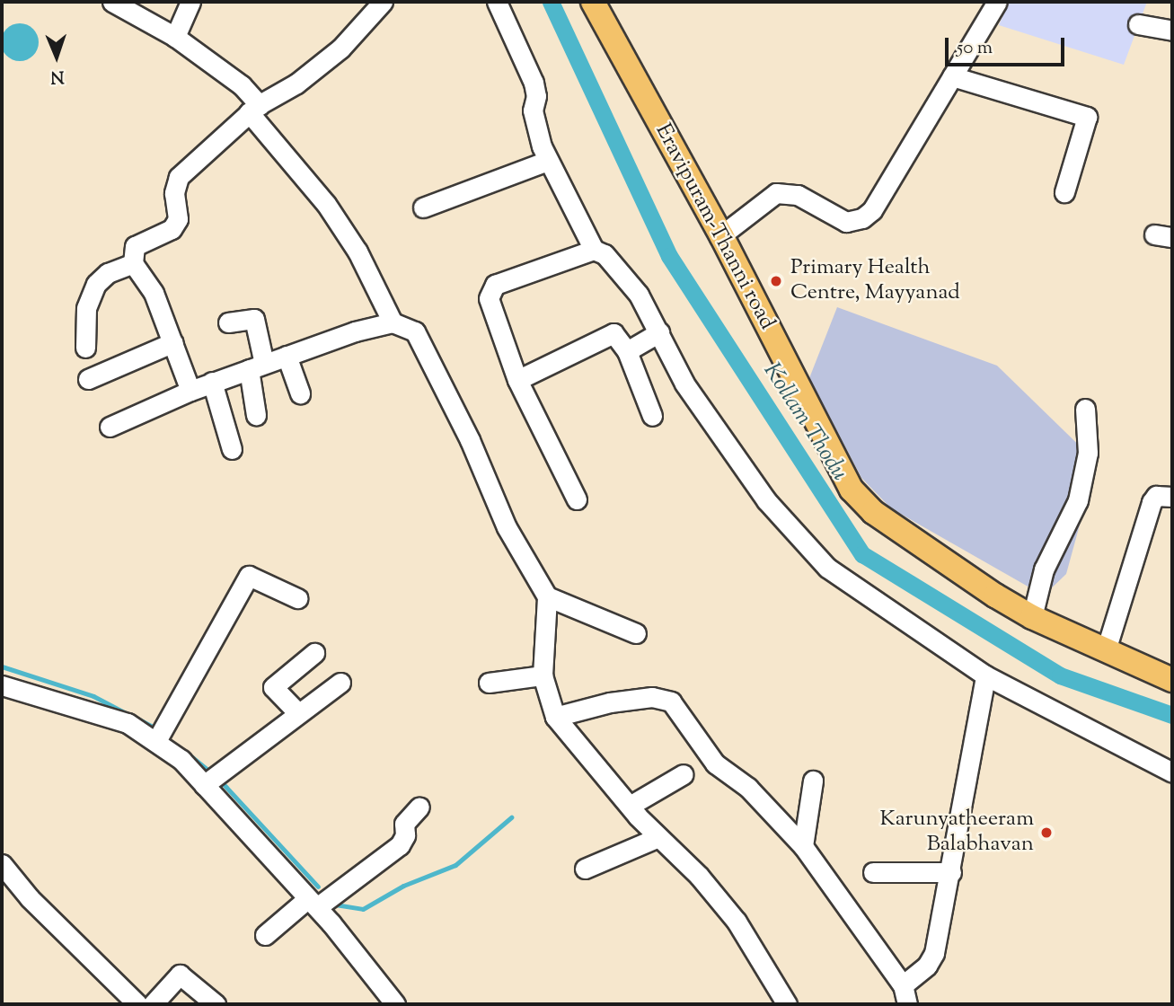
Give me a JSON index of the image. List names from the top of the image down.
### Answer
{
  "streets": {
    "main road": ["Eravipuram-Thanni road"]
  },
  "water": ["Kollam Thodu"],
  "places": ["Primary Health Centre, Mayyanad", "Karunyatheeram Balabhavan"],
  "scale_bar": "50 m",
  "north": "bottom"
}
